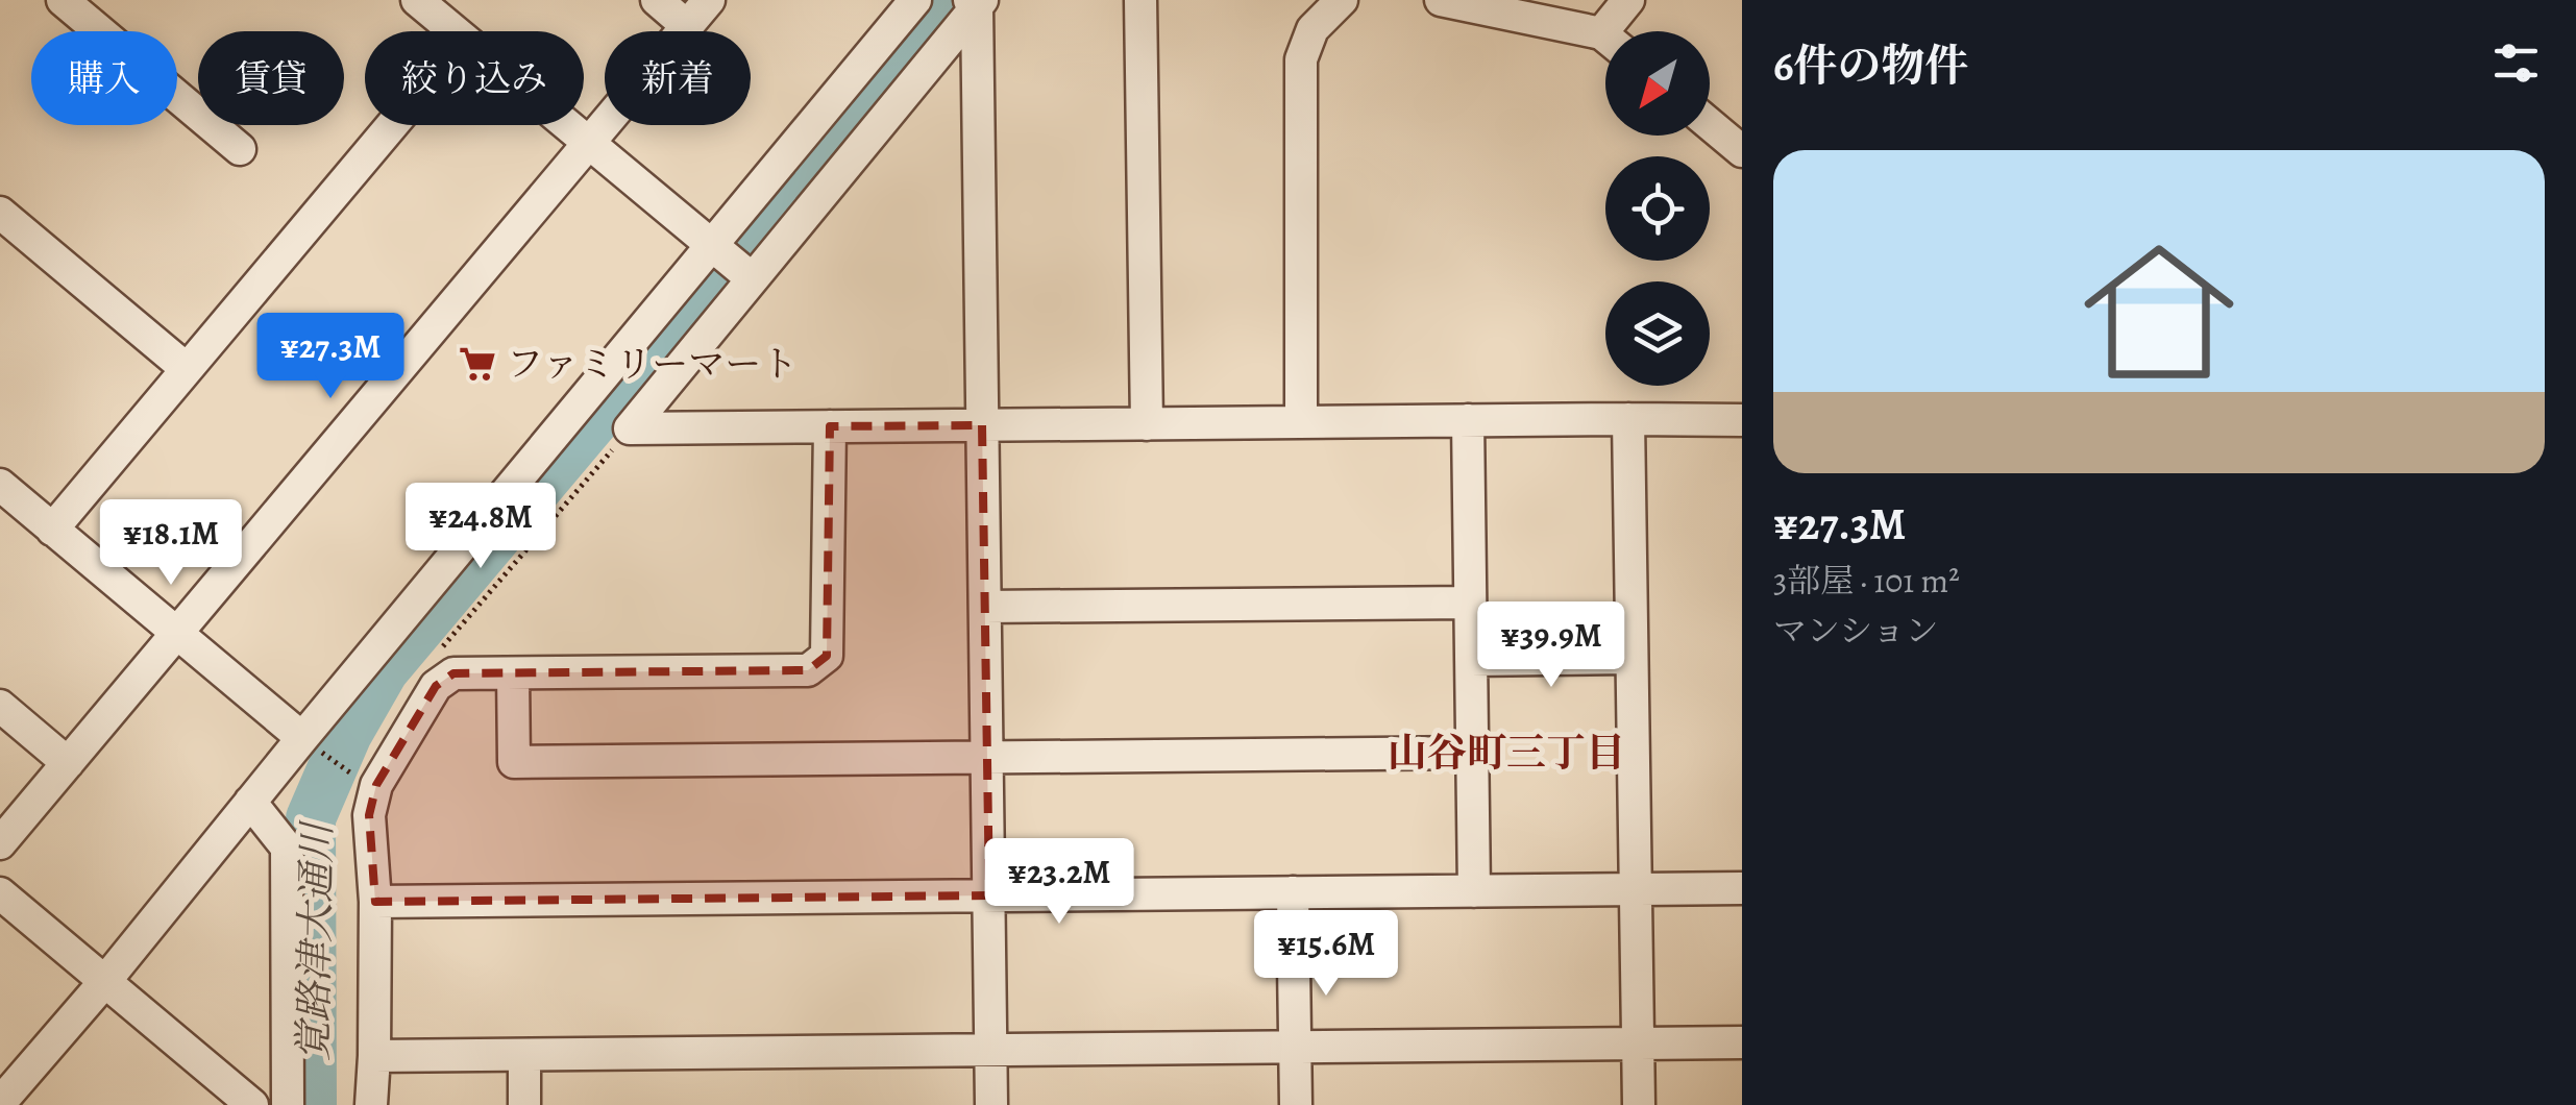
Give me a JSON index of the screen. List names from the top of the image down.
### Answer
{
  "districts": ["山谷町三丁目"],
  "water": ["覚路津大通川"],
  "places": {
    "supermarket": ["ファミリーマート"]
  },
  "north": "bottom left",
  "page": {
    "heading": "6件の物件",
    "chip": [
      "購入",
      "賃貸",
      "絞り込み",
      "新着"
    ],
    "list": [
      {
        "name": "¥27.3M",
        "note": "3部屋 · 101 m² · マンション"
      }
    ],
    "price": [
      "¥27.3M",
      "¥24.8M",
      "¥18.1M",
      "¥39.9M",
      "¥23.2M",
      "¥15.6M"
    ]
  }
}
